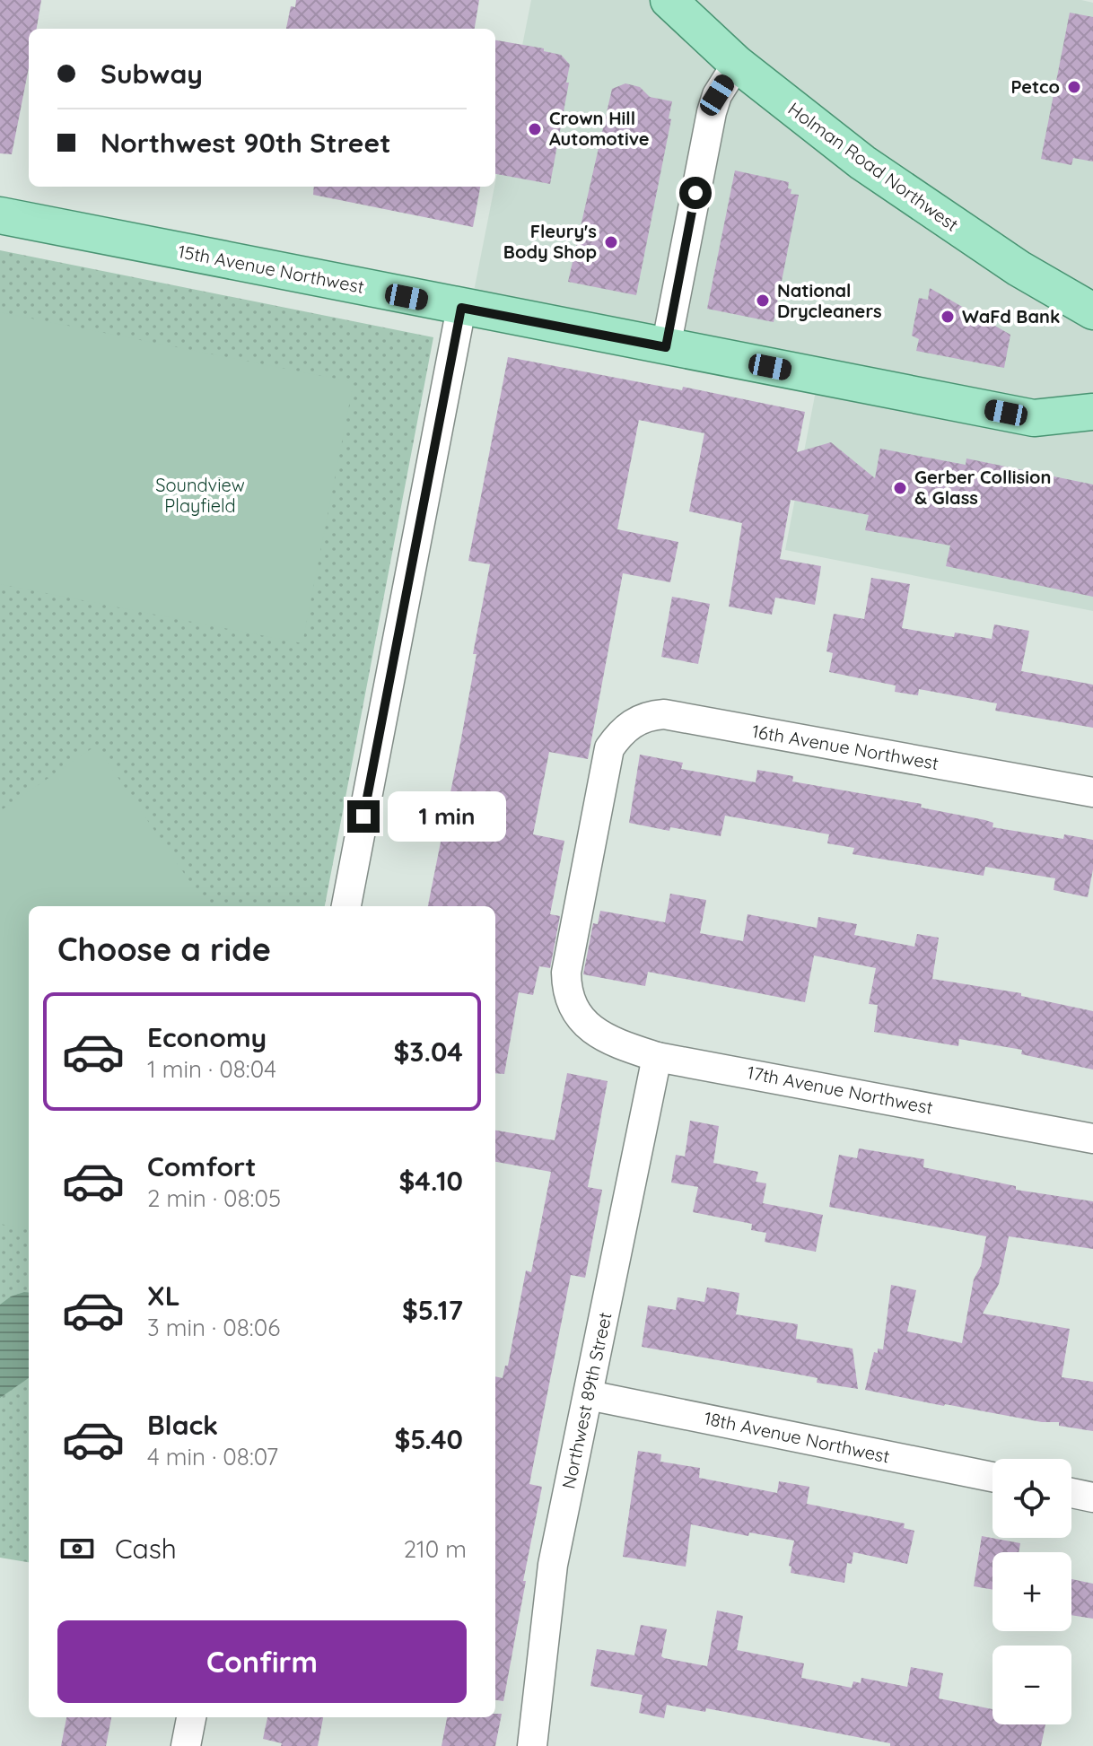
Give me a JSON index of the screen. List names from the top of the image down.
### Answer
{
  "streets": {
    "main road": ["Holman Road Northwest", "15th Avenue Northwest"],
    "street": [
      "16th Avenue Northwest",
      "17th Avenue Northwest",
      "Northwest 89th Street",
      "18th Avenue Northwest"
    ]
  },
  "crossings": [
    ["16th Avenue Northwest", "17th Avenue Northwest"],
    ["17th Avenue Northwest", "Northwest 89th Street"],
    ["Northwest 89th Street", "18th Avenue Northwest"]
  ],
  "parks": ["Soundview Playfield"],
  "places": [
    "Petco",
    "Crown Hill Automotive",
    "Fleury's Body Shop",
    "National Drycleaners",
    "WaFd Bank",
    "Gerber Collision & Glass"
  ],
  "page": {
    "banner": ["Subway", "Northwest 90th Street"],
    "bubble": "1 min",
    "heading": "Choose a ride",
    "list": [
      {
        "name": "Economy",
        "note": "1 min · 08:04",
        "value": "$3.04"
      },
      {
        "name": "Comfort",
        "note": "2 min · 08:05",
        "value": "$4.10"
      },
      {
        "name": "XL",
        "note": "3 min · 08:06",
        "value": "$5.17"
      },
      {
        "name": "Black",
        "note": "4 min · 08:07",
        "value": "$5.40"
      }
    ],
    "map_buttons": ["+", "−"],
    "pay": ["Cash", "210 m"],
    "buttons": "Confirm"
  }
}
